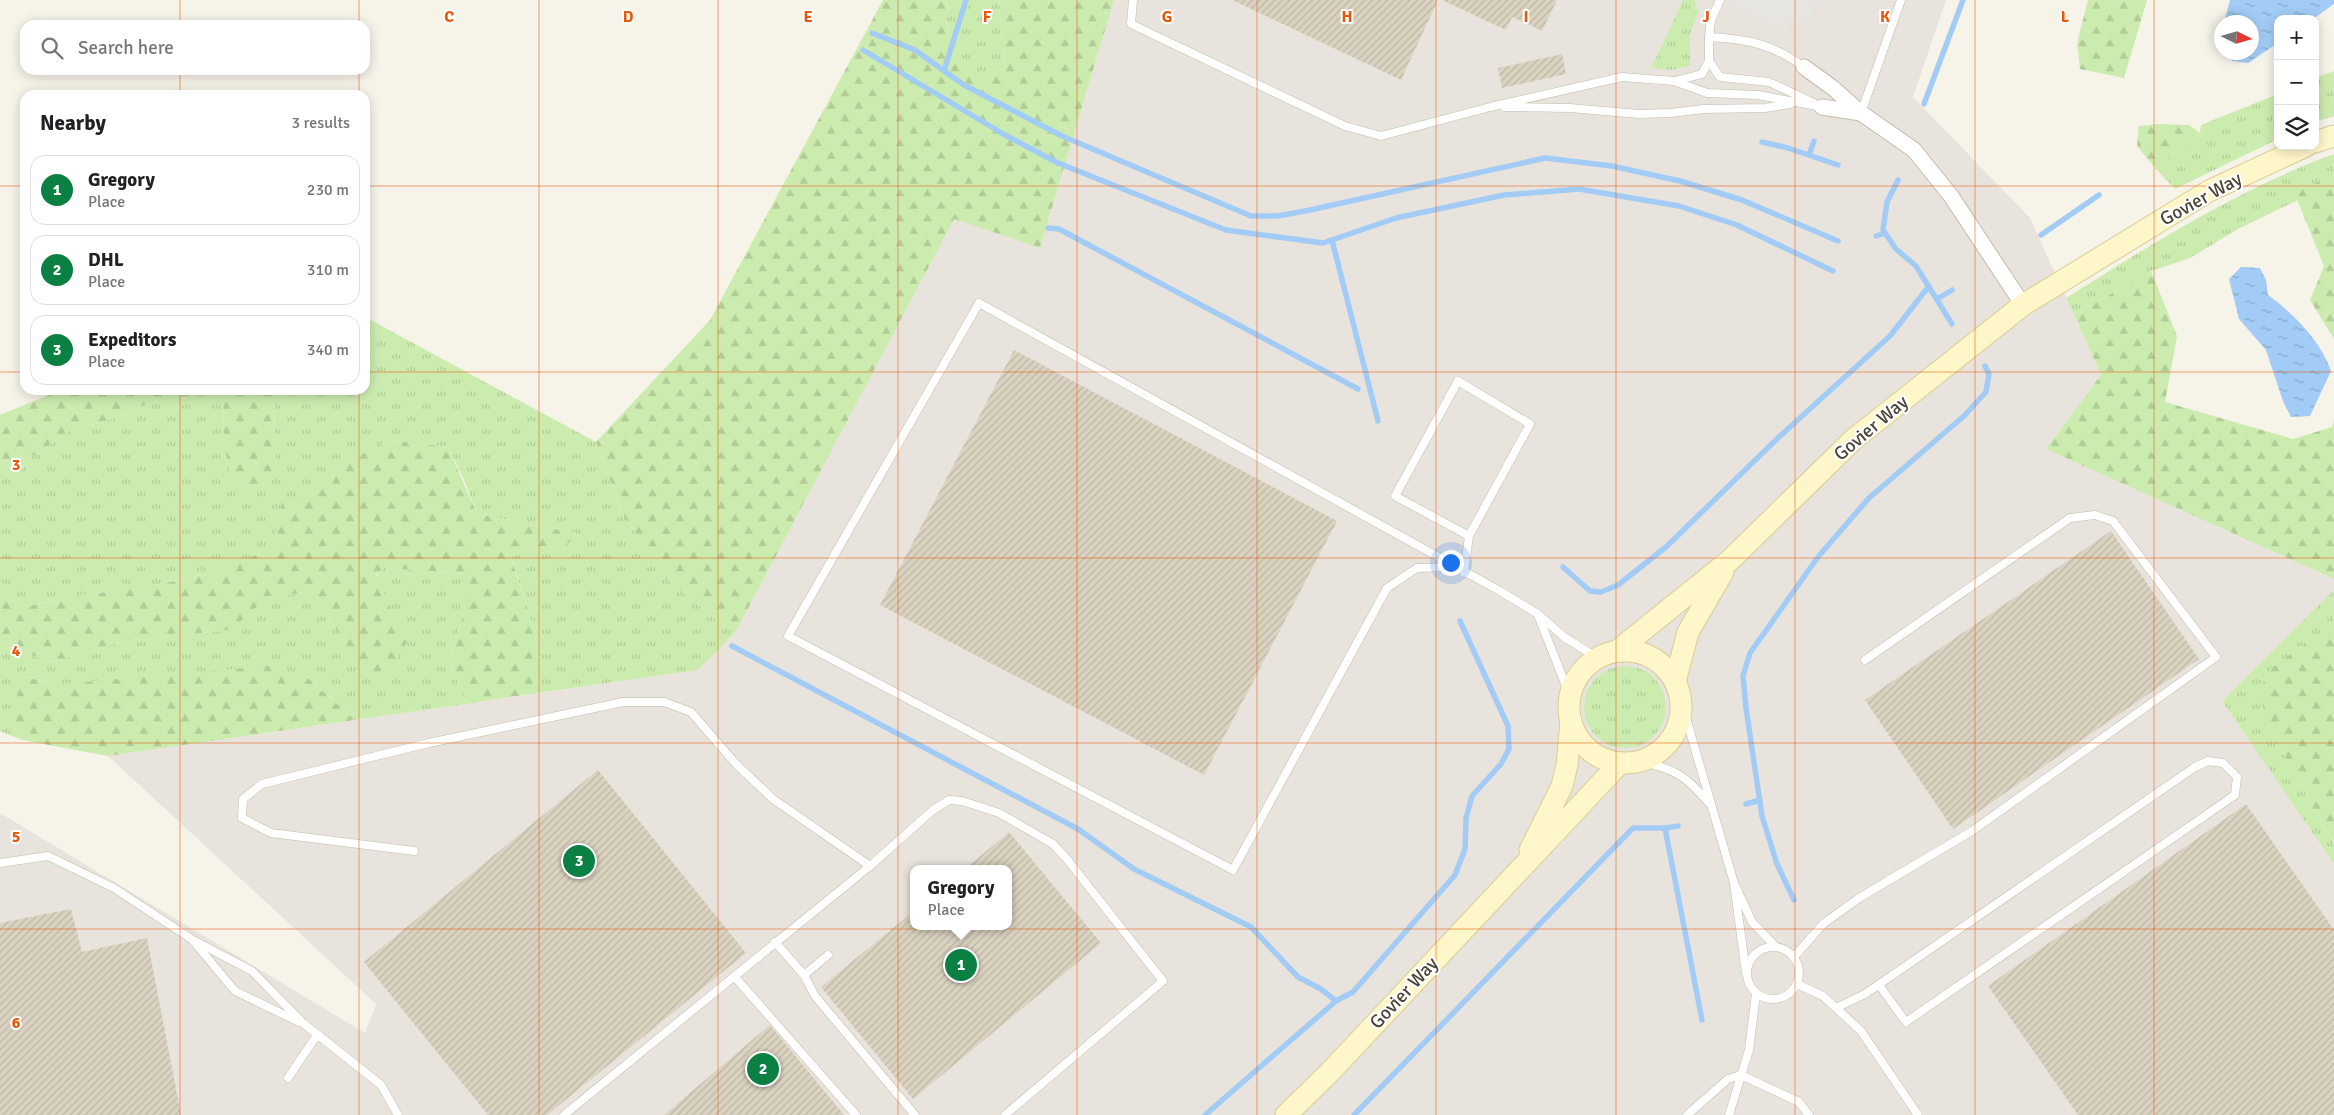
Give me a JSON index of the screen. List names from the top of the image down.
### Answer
{
  "streets": {
    "street": ["Govier Way"]
  },
  "north": "right",
  "page": {
    "map_buttons": ["+", "−"],
    "search": "Search here",
    "heading": ["Nearby", "3 results"],
    "list": [
      {
        "mark": "1",
        "name": "Gregory",
        "note": "Place",
        "value": "230 m"
      },
      {
        "mark": "2",
        "name": "DHL",
        "note": "Place",
        "value": "310 m"
      },
      {
        "mark": "3",
        "name": "Expeditors",
        "note": "Place",
        "value": "340 m"
      }
    ],
    "pins": ["3", "1", "2"],
    "popup": ["Gregory", "Place"]
  },
  "grid": {
    "columns": [
      "C",
      "D",
      "E",
      "F",
      "G",
      "H",
      "I",
      "J",
      "K",
      "L"
    ],
    "rows": [
      "3",
      "4",
      "5",
      "6"
    ]
  }
}
